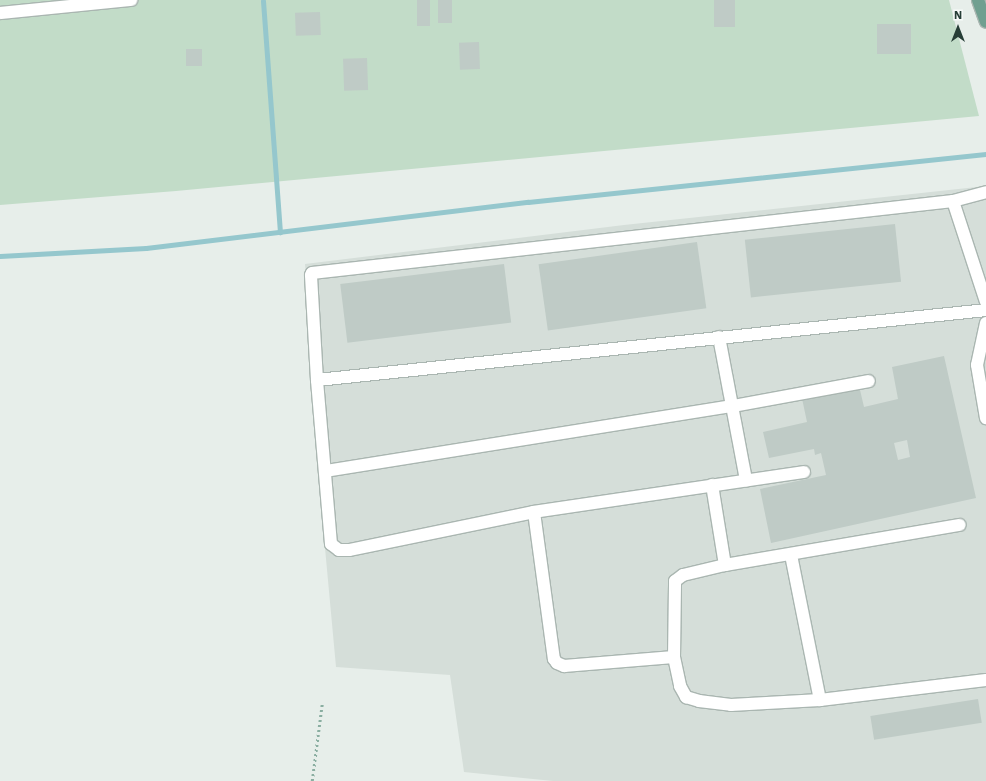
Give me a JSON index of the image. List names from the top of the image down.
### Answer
{
  "north": "top"
}
